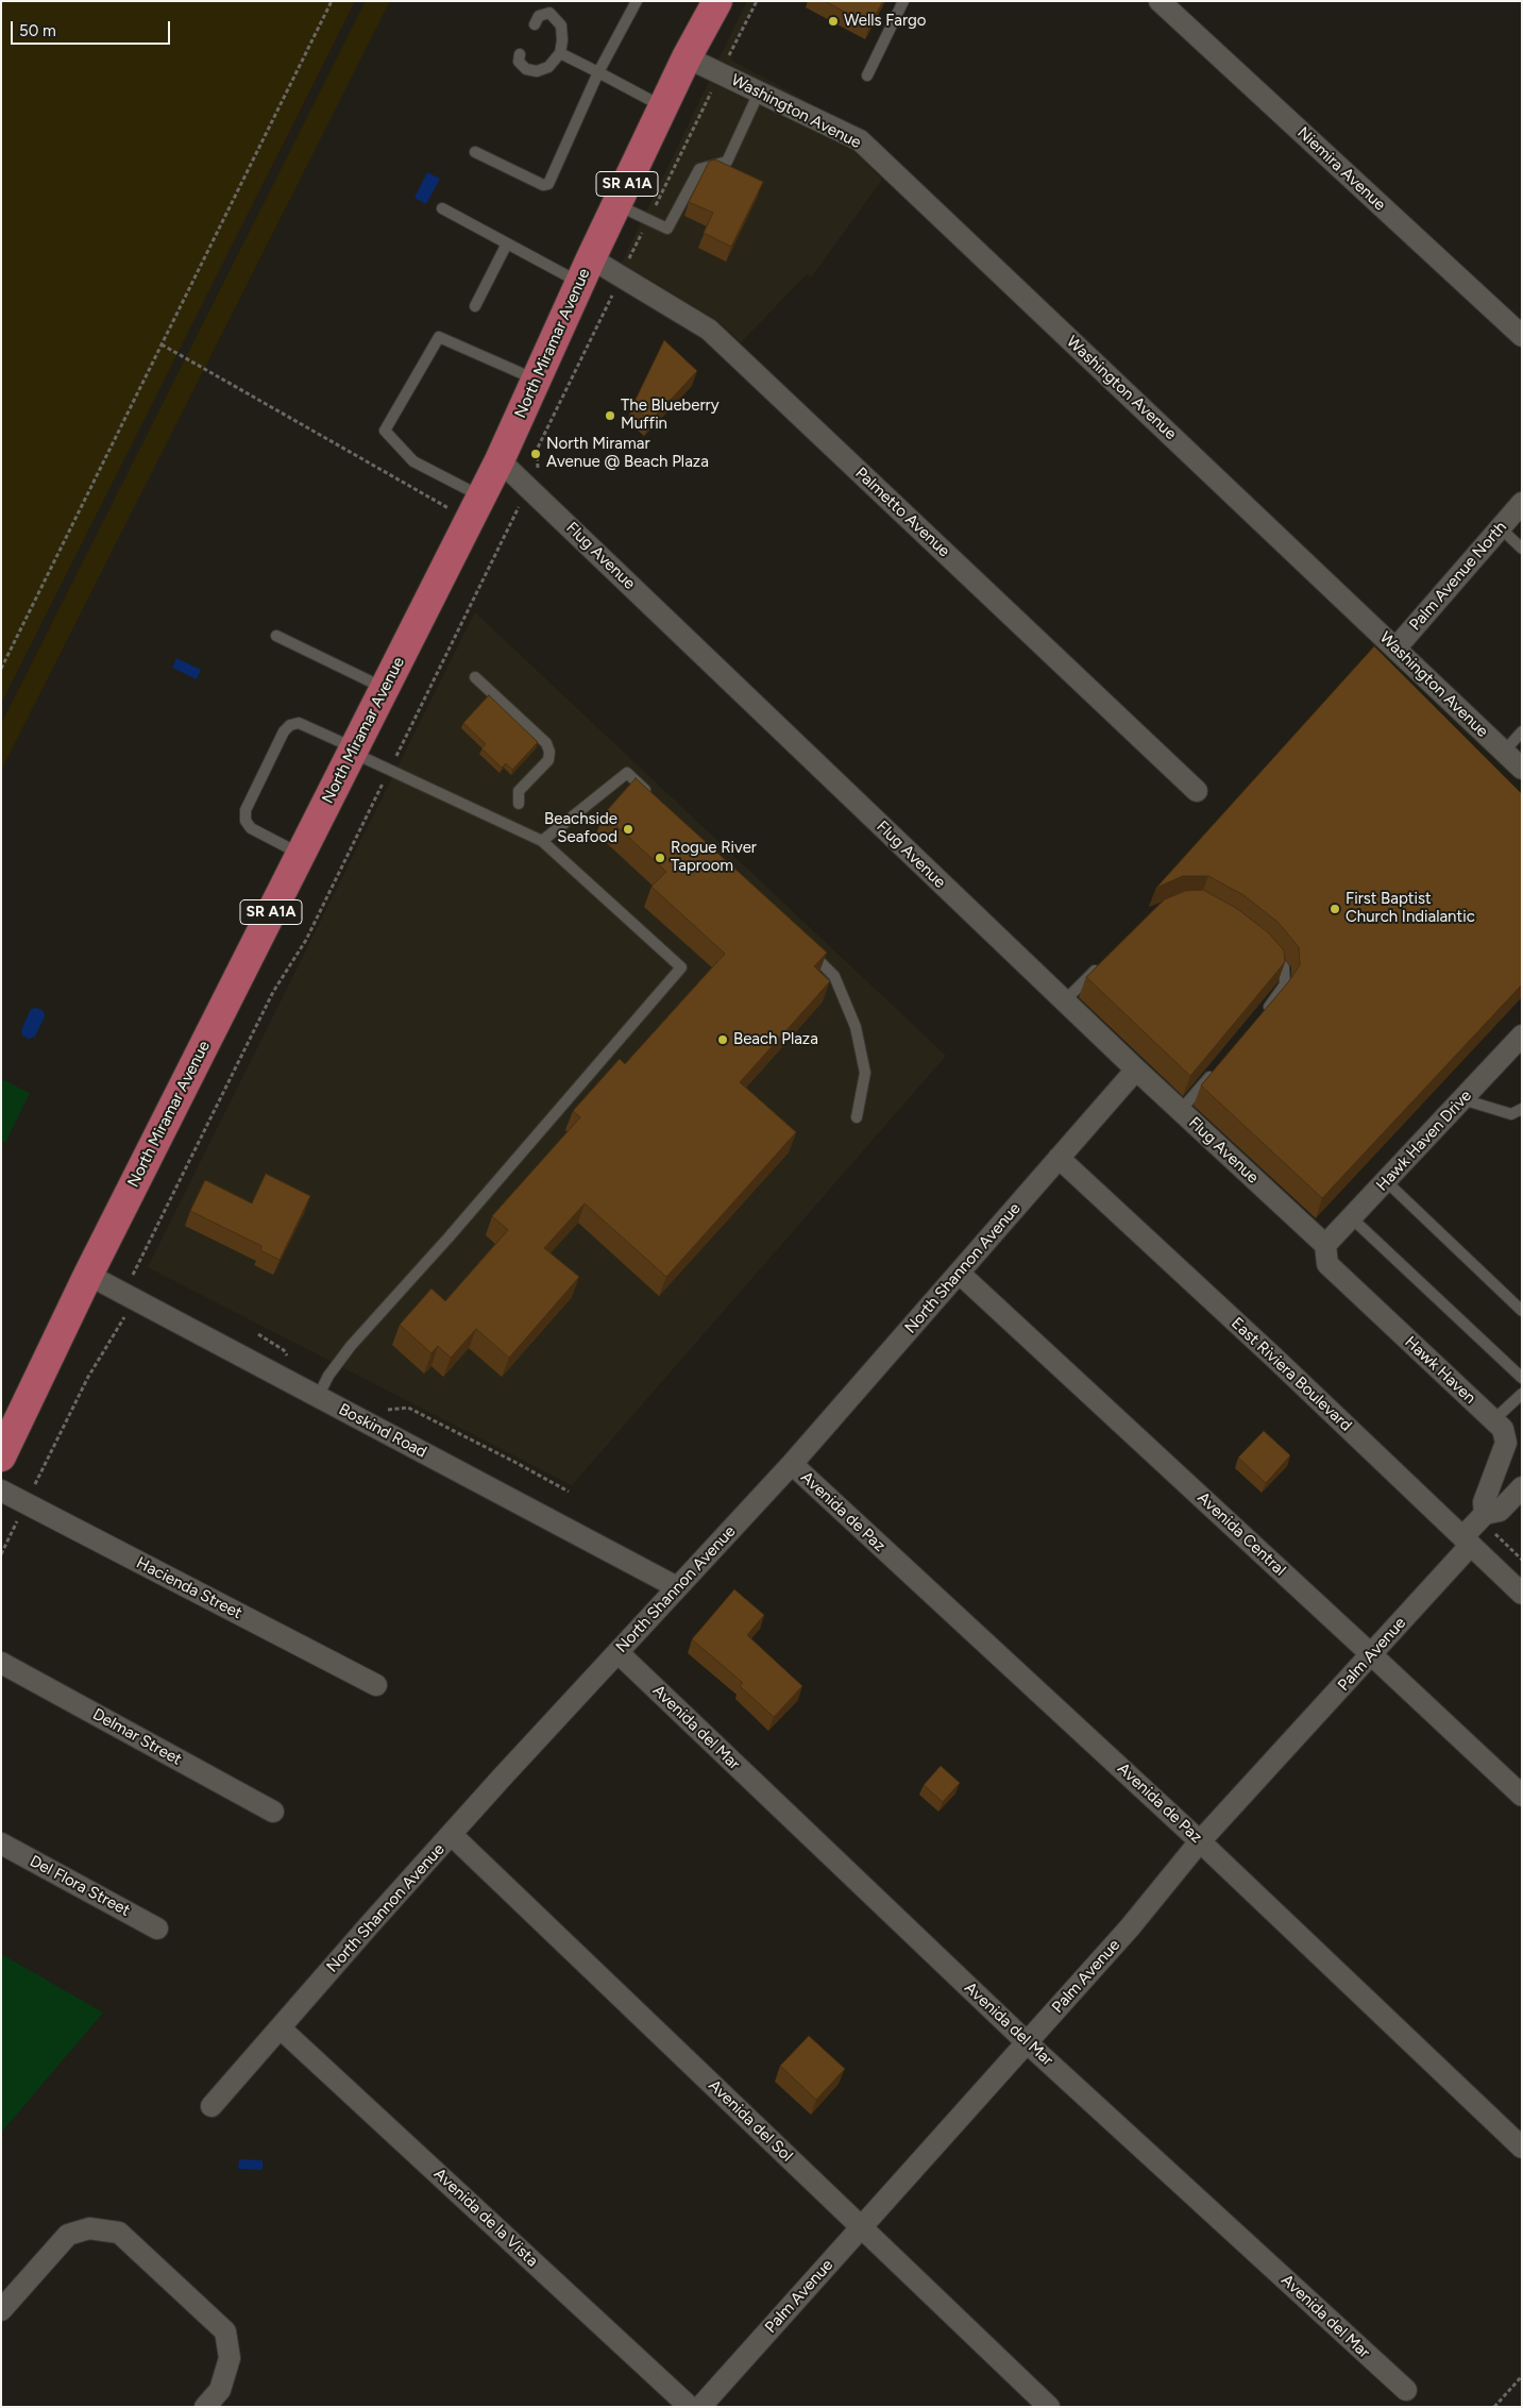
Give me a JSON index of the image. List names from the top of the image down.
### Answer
{
  "streets": {
    "main road": ["SR A1A", "North Miramar Avenue"],
    "street": [
      "Washington Avenue",
      "Niemira Avenue",
      "Palmetto Avenue",
      "Flug Avenue",
      "Palm Avenue North",
      "Hawk Haven Drive",
      "North Shannon Avenue",
      "Hawk Haven",
      "East Riviera Boulevard",
      "Boskind Road",
      "Avenida de Paz",
      "Avenida Central",
      "Hacienda Street",
      "Palm Avenue",
      "Avenida del Mar",
      "Delmar Street",
      "Del Flora Street",
      "Avenida del Sol",
      "Avenida de la Vista"
    ]
  },
  "crossings": [
    ["Washington Avenue", "North Miramar Avenue"],
    ["Washington Avenue", "Palm Avenue North"],
    ["North Miramar Avenue", "Palmetto Avenue"],
    ["North Miramar Avenue", "Flug Avenue"],
    ["North Miramar Avenue", "Boskind Road"],
    ["Flug Avenue", "Hawk Haven Drive"],
    ["Flug Avenue", "North Shannon Avenue"],
    ["Flug Avenue", "Hawk Haven"],
    ["Hawk Haven Drive", "Hawk Haven"],
    ["North Shannon Avenue", "East Riviera Boulevard"],
    ["North Shannon Avenue", "Boskind Road"],
    ["North Shannon Avenue", "Avenida de Paz"],
    ["North Shannon Avenue", "Avenida Central"],
    ["North Shannon Avenue", "Avenida del Mar"],
    ["North Shannon Avenue", "Avenida del Sol"],
    ["North Shannon Avenue", "Avenida de la Vista"],
    ["East Riviera Boulevard", "Palm Avenue"],
    ["Avenida de Paz", "Palm Avenue"],
    ["Avenida Central", "Palm Avenue"],
    ["Palm Avenue", "Avenida del Mar"],
    ["Palm Avenue", "Avenida del Sol"]
  ],
  "places": [
    "Wells Fargo",
    "The Blueberry Muffin",
    "North Miramar Avenue @ Beach Plaza",
    "Beachside Seafood",
    "Rogue River Taproom",
    "First Baptist Church Indialantic",
    "Beach Plaza"
  ],
  "scale_bar": "50 m"
}
